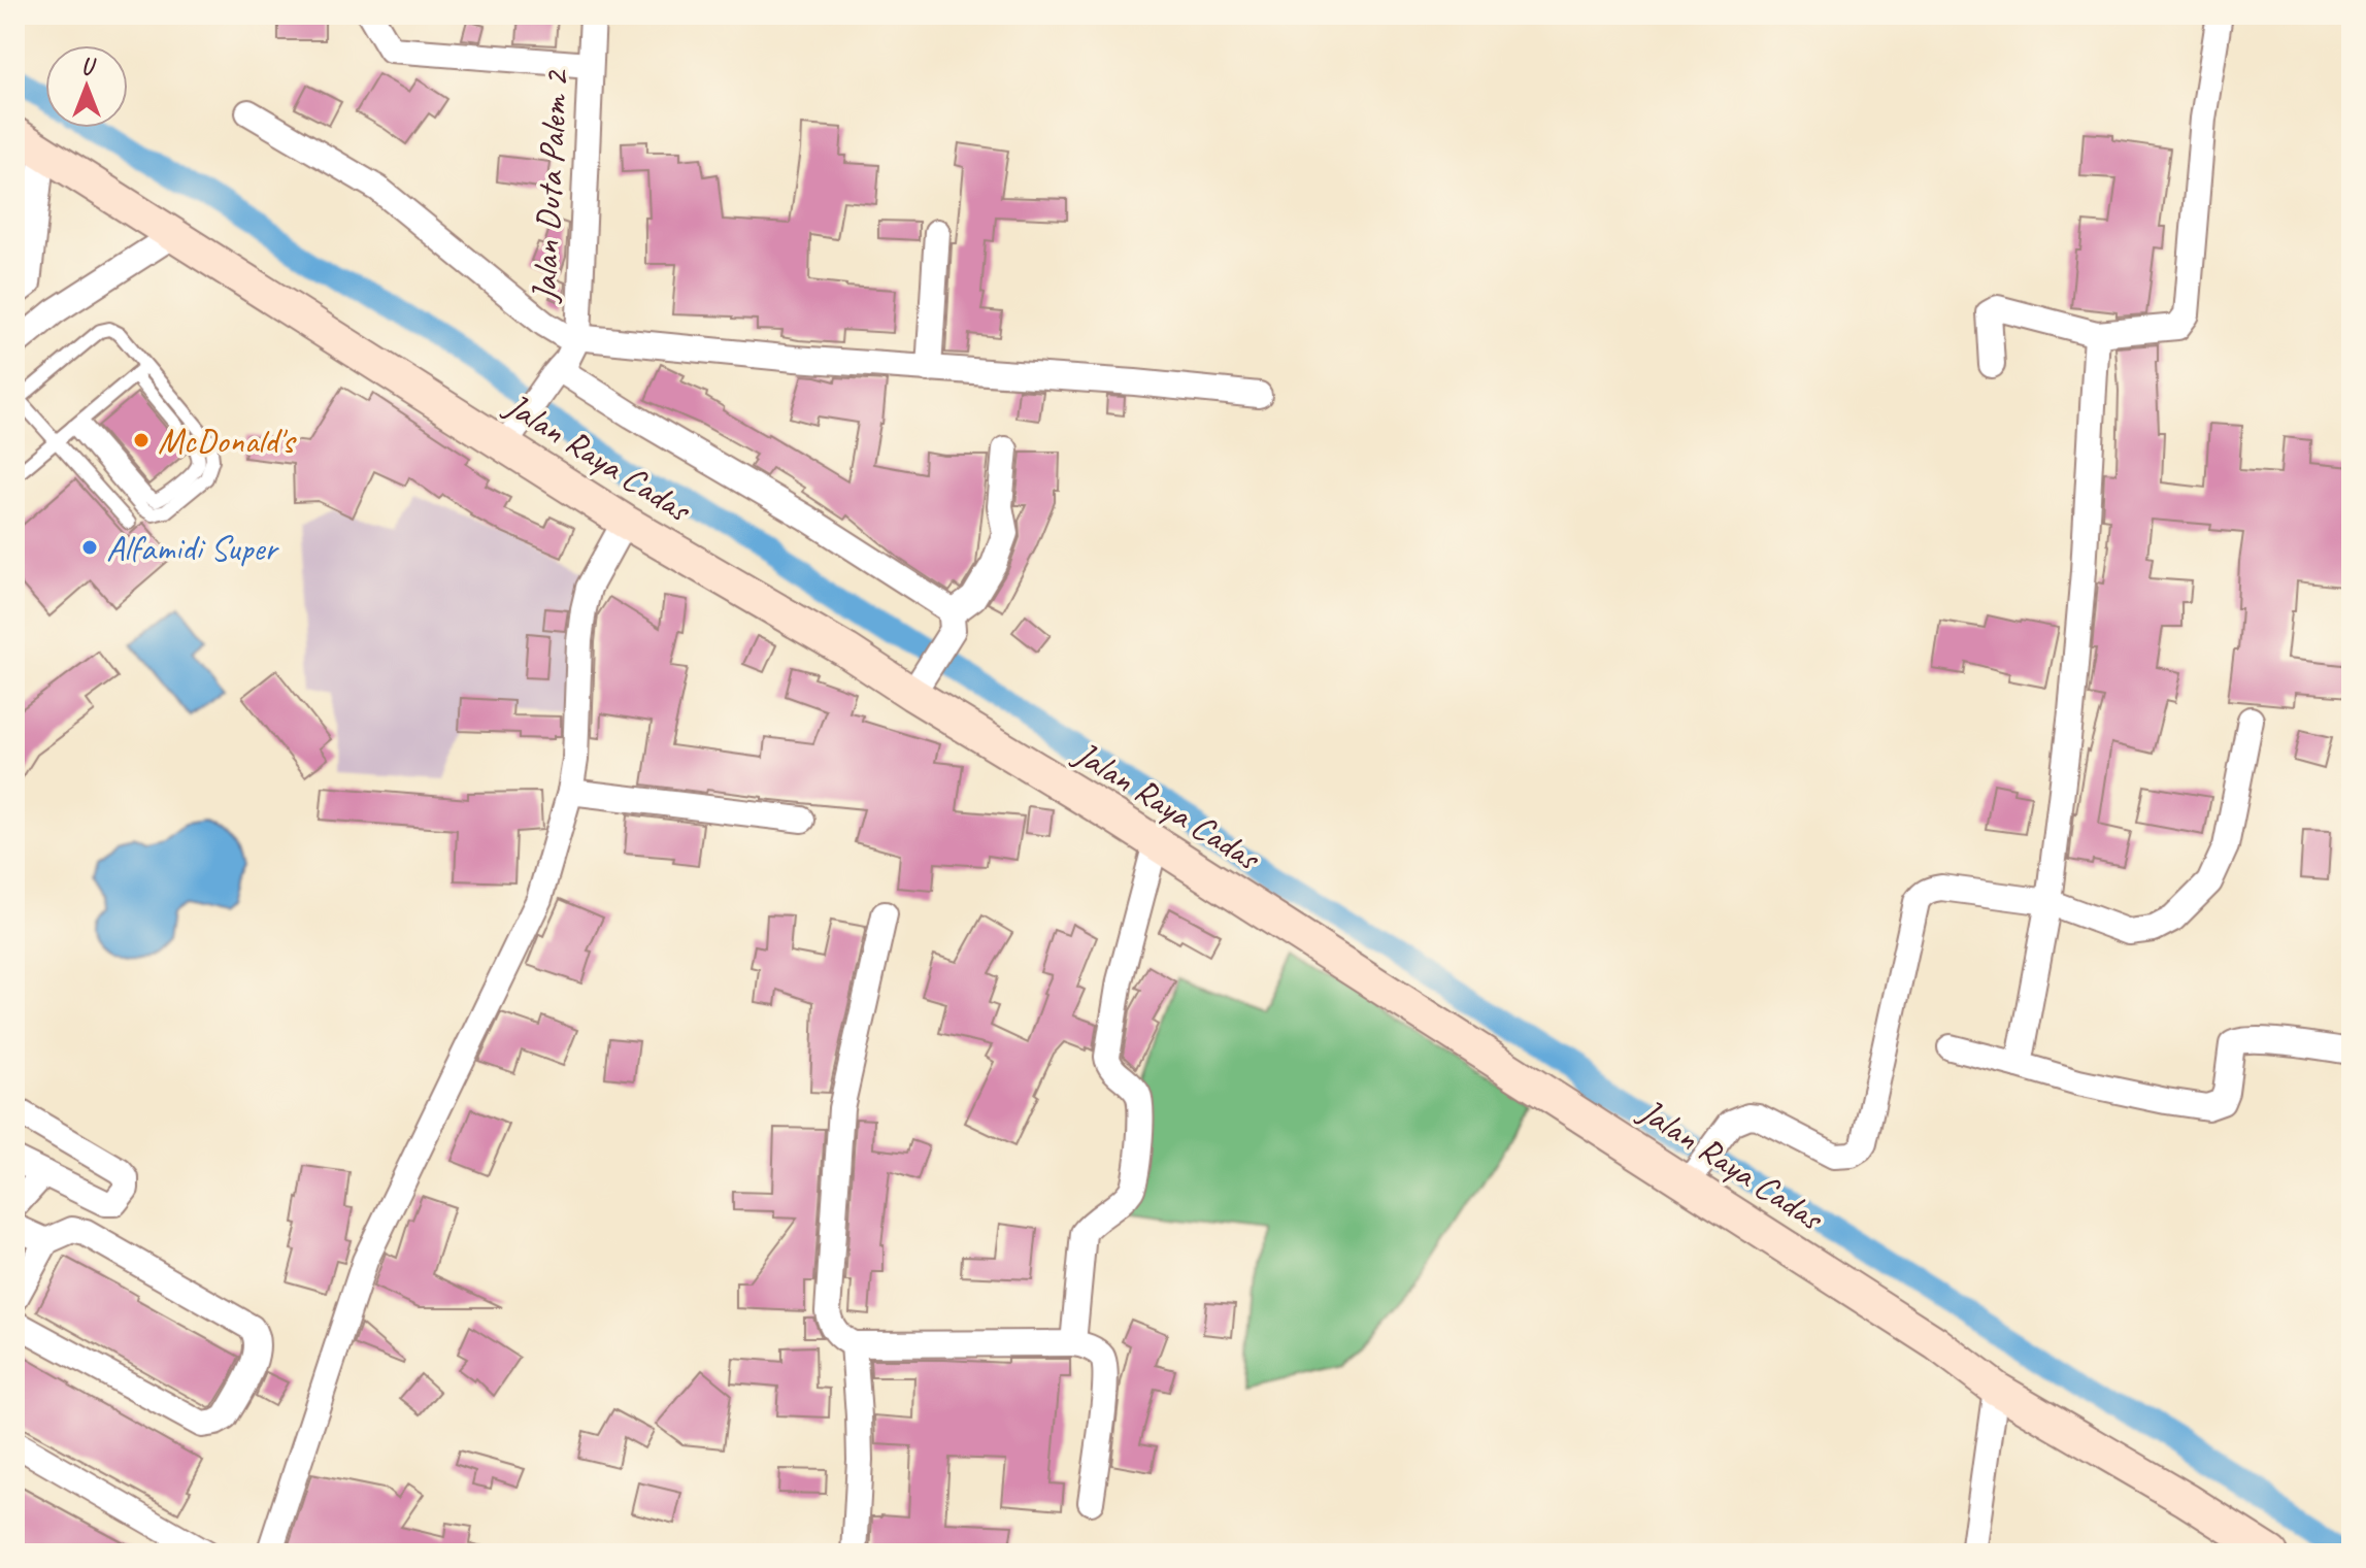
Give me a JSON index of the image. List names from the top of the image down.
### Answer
{
  "streets": {
    "street": ["Jalan Duta Palem 2", "Jalan Raya Cadas"]
  },
  "crossings": [
    ["Jalan Duta Palem 2", "Jalan Raya Cadas"]
  ],
  "places": ["McDonald's", "Alfamidi Super"],
  "north": "top"
}
